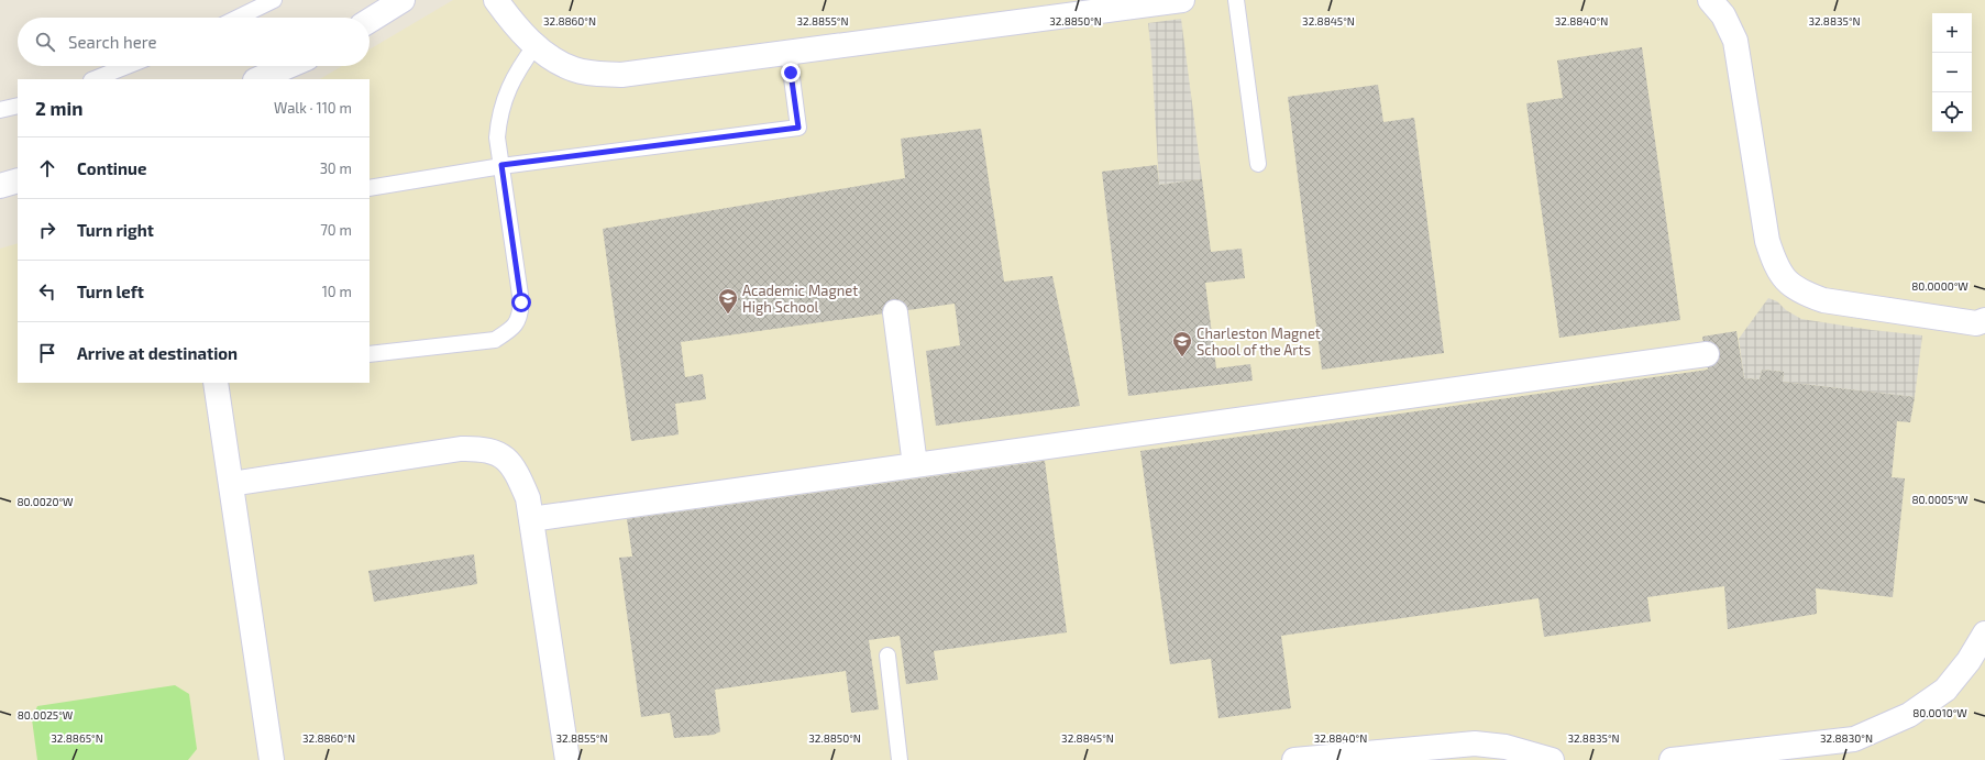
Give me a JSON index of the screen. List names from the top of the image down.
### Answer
{
  "places": {
    "school or university": ["Academic Magnet High School", "Charleston Magnet School of the Arts"]
  },
  "page": {
    "map_buttons": ["+", "−"],
    "search": "Search here",
    "heading": ["2 min", "Walk · 110 m"],
    "list": [
      ["Continue", "30 m"],
      ["Turn right", "70 m"],
      ["Turn left", "10 m"],
      "Arrive at destination"
    ]
  },
  "coordinates": [
    "32.8860°N",
    "32.8855°N",
    "32.8850°N",
    "32.8845°N",
    "32.8840°N",
    "32.8835°N",
    "80.0000°W",
    "80.0005°W",
    "80.0020°W",
    "80.0010°W",
    "80.0025°W",
    "32.8865°N",
    "32.8830°N"
  ]
}
